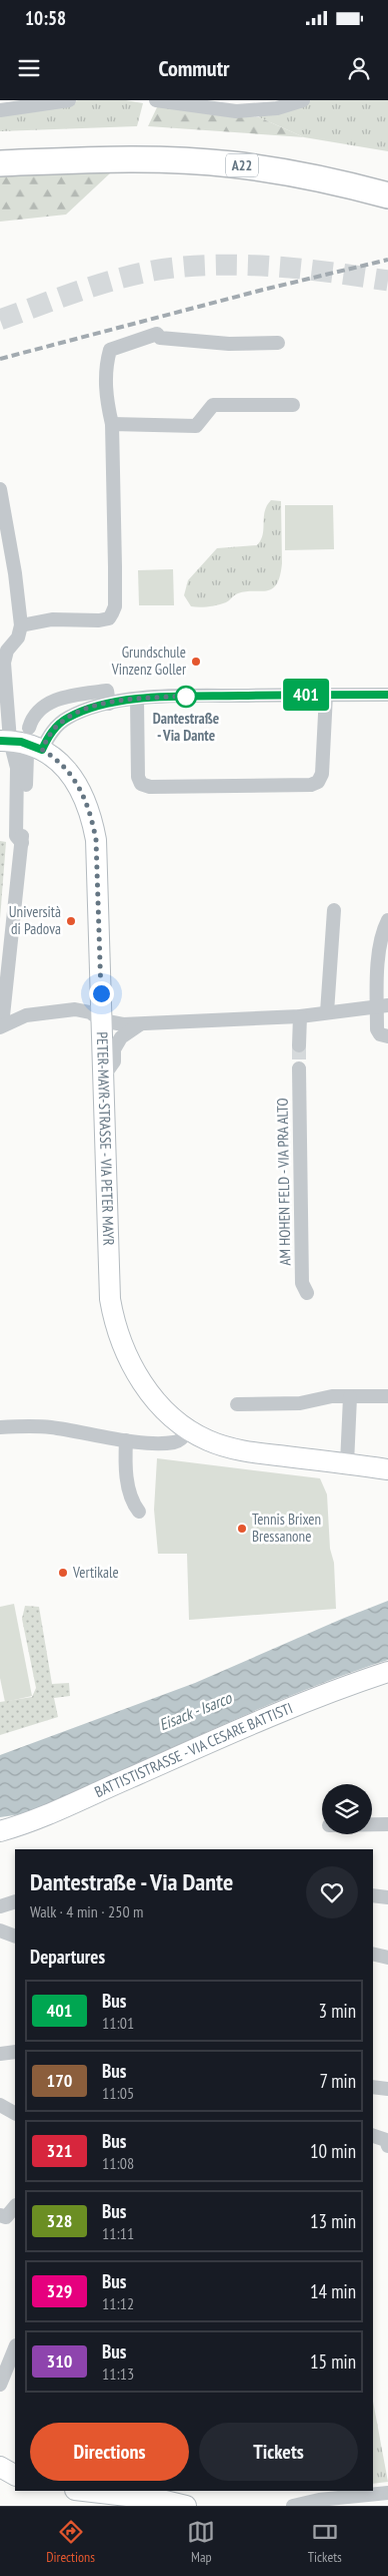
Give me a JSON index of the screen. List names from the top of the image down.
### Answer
{
  "streets": {
    "highway": ["A22"],
    "main road": ["PETER-MAYR-STRASSE - VIA PETER MAYR", "BATTISTISTRASSE - VIA CESARE BATTISTI"],
    "street": ["AM HOHEN FELD - VIA PRA ALTO"]
  },
  "water": ["Eisack - Isarco"],
  "places": [
    "Grundschule Vinzenz Goller",
    "Dantestraße - Via Dante",
    "Università di Padova",
    "Tennis Brixen Bressanone",
    "Vertikale"
  ],
  "lines": ["bus line 401"],
  "page": {
    "status": "10:58",
    "header": "Commutr",
    "on_map": "401",
    "heading": [
      ["Dantestraße - Via Dante", "Walk · 4 min · 250 m"],
      "Departures"
    ],
    "list": [
      {
        "mark": "401",
        "name": "Bus",
        "note": "11:01",
        "value": "3 min"
      },
      {
        "mark": "170",
        "name": "Bus",
        "note": "11:05",
        "value": "7 min"
      },
      {
        "mark": "321",
        "name": "Bus",
        "note": "11:08",
        "value": "10 min"
      },
      {
        "mark": "328",
        "name": "Bus",
        "note": "11:11",
        "value": "13 min"
      },
      {
        "mark": "329",
        "name": "Bus",
        "note": "11:12",
        "value": "14 min"
      },
      {
        "mark": "310",
        "name": "Bus",
        "note": "11:13",
        "value": "15 min"
      }
    ],
    "buttons": ["Directions", "Tickets"],
    "tabs": ["Directions", "Map", "Tickets"]
  }
}
